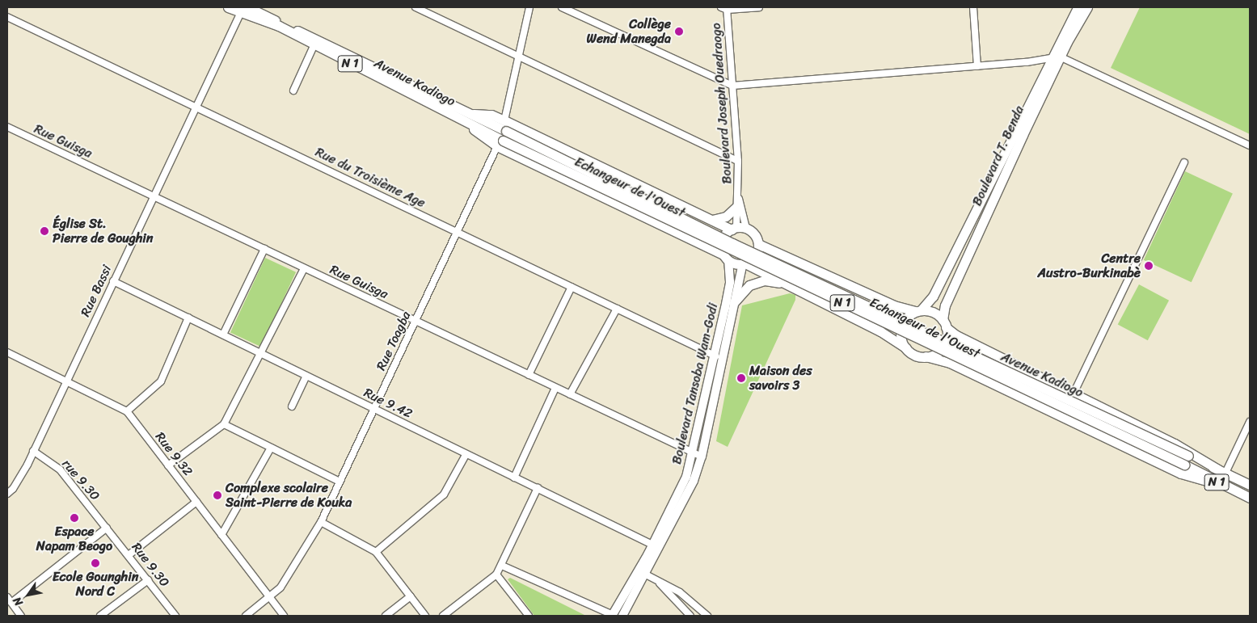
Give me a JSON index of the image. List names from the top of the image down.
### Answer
{
  "streets": {
    "highway": [
      "N 1",
      "Avenue Kadiogo",
      "Boulevard T. Benda",
      "Echangeur de l'Ouest"
    ],
    "main road": ["Boulevard Tansoba Wam-Godi"],
    "street": [
      "Boulevard Joseph Ouedraogo",
      "Rue Guisga",
      "Rue du Troisième Age",
      "Rue Bassi",
      "Rue Toagba",
      "Rue 9.42",
      "Rue 9.32",
      "rue 9.30",
      "Rue 9.30"
    ]
  },
  "crossings": [
    ["N 1", "Avenue Kadiogo"],
    ["N 1", "Boulevard Joseph Ouedraogo"],
    ["N 1", "Boulevard T. Benda"],
    ["N 1", "Echangeur de l'Ouest"],
    ["N 1", "Rue Toagba"],
    ["N 1", "Boulevard Tansoba Wam-Godi"],
    ["Avenue Kadiogo", "Echangeur de l'Ouest"],
    ["Avenue Kadiogo", "Rue Bassi"],
    ["Avenue Kadiogo", "Rue Toagba"],
    ["Boulevard Joseph Ouedraogo", "Boulevard Tansoba Wam-Godi"],
    ["Rue Guisga", "Rue Bassi"],
    ["Rue Guisga", "Rue Toagba"],
    ["Rue Guisga", "Boulevard Tansoba Wam-Godi"],
    ["Rue du Troisième Age", "Rue Bassi"],
    ["Rue du Troisième Age", "Rue Toagba"],
    ["Rue du Troisième Age", "Boulevard Tansoba Wam-Godi"],
    ["Echangeur de l'Ouest", "Rue Toagba"],
    ["Rue Bassi", "Rue 9.42"],
    ["Rue Bassi", "Rue 9.32"],
    ["Rue Bassi", "rue 9.30"],
    ["Rue Toagba", "Rue 9.42"],
    ["Rue Toagba", "Rue 9.32"],
    ["Boulevard Tansoba Wam-Godi", "Rue 9.42"],
    ["rue 9.30", "Rue 9.30"]
  ],
  "places": [
    "Collège Wend Manegda",
    "Église St. Pierre de Goughin",
    "Centre Austro-Burkinabè",
    "Maison des savoirs 3",
    "Complexe scolaire Saint-Pierre de Kouka",
    "Espace Napam Beogo",
    "Ecole Gounghin Nord C"
  ],
  "north": "bottom left"
}
